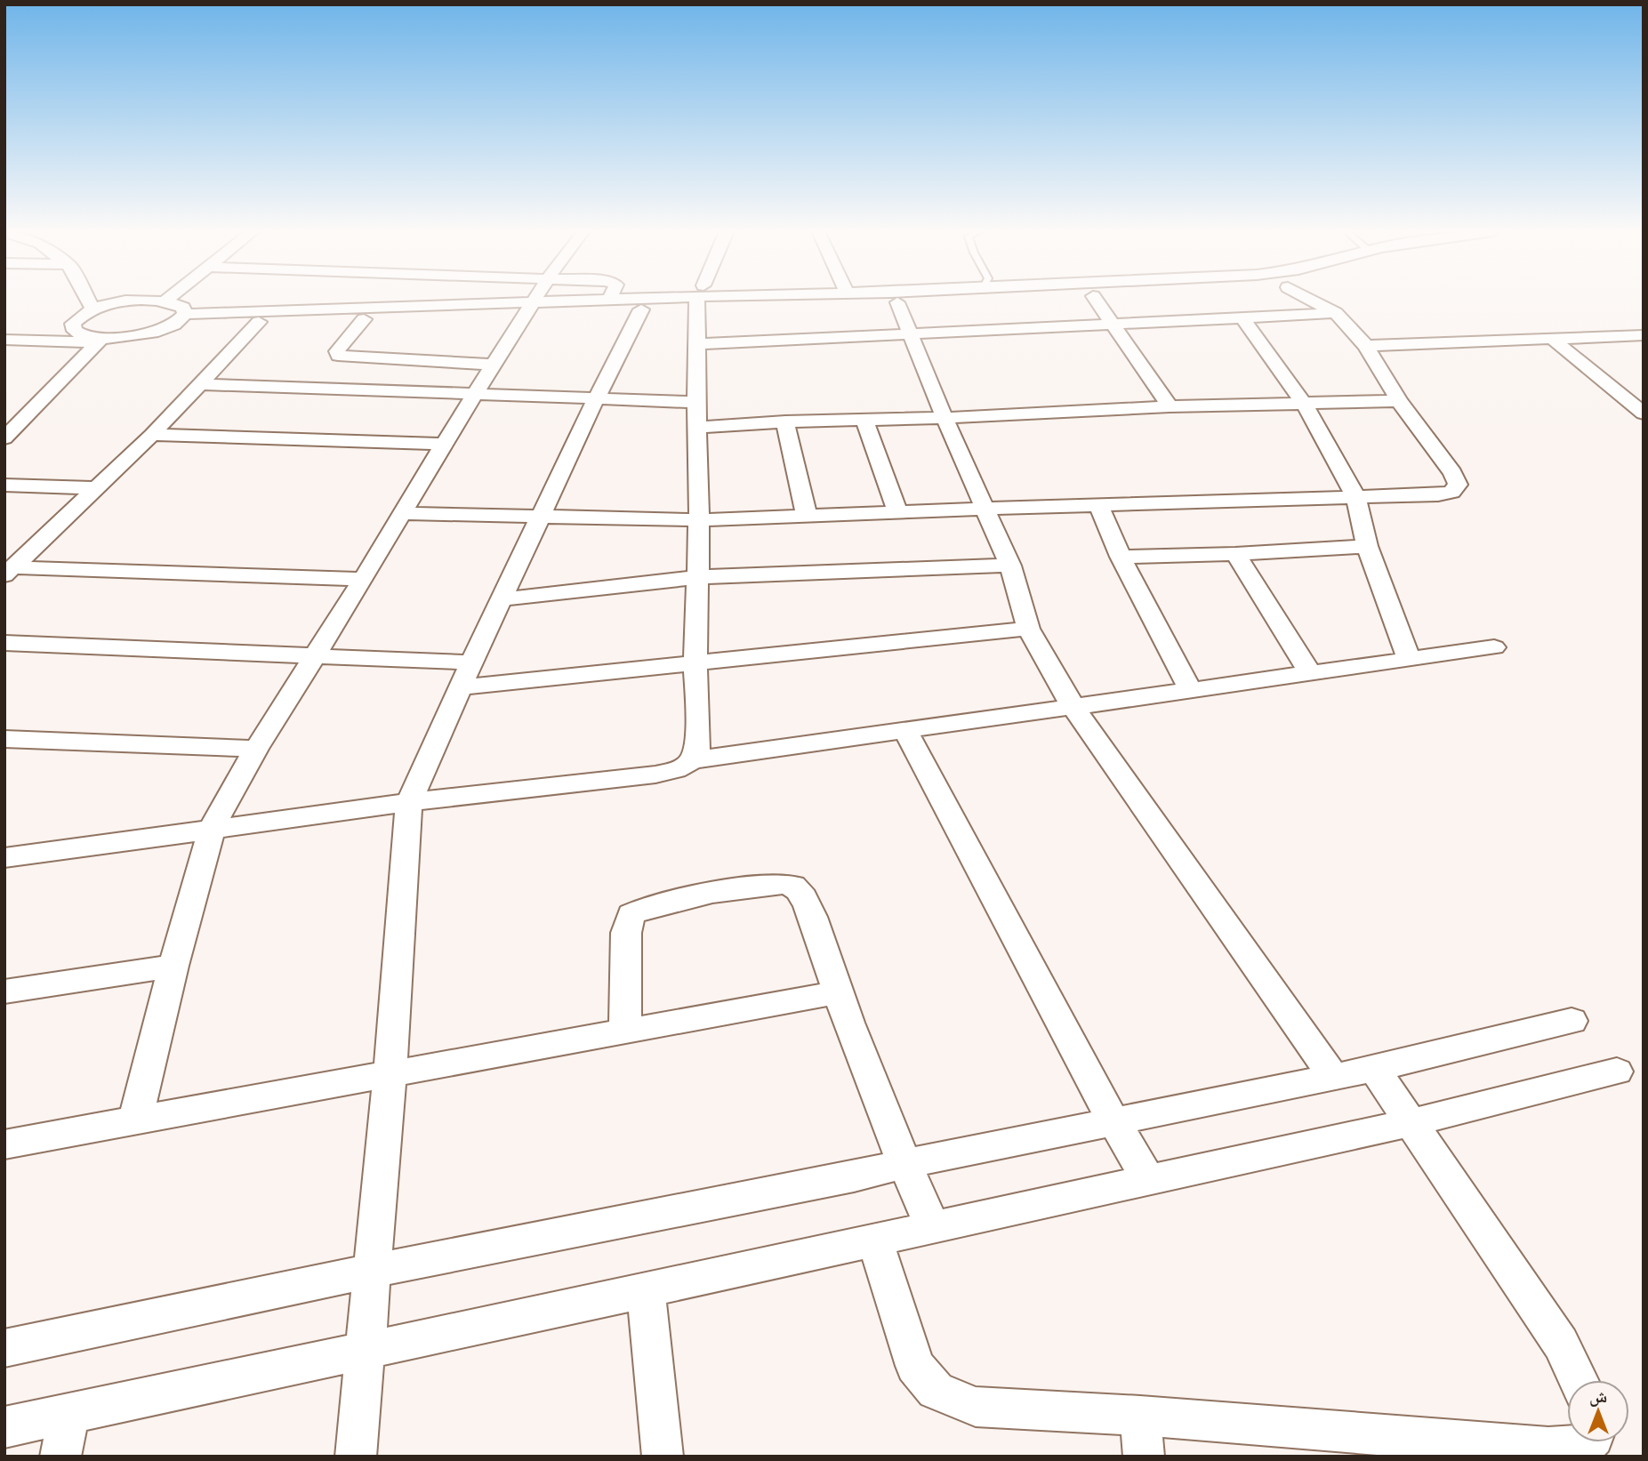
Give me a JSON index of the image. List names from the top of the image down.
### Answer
{
  "north": "top"
}
